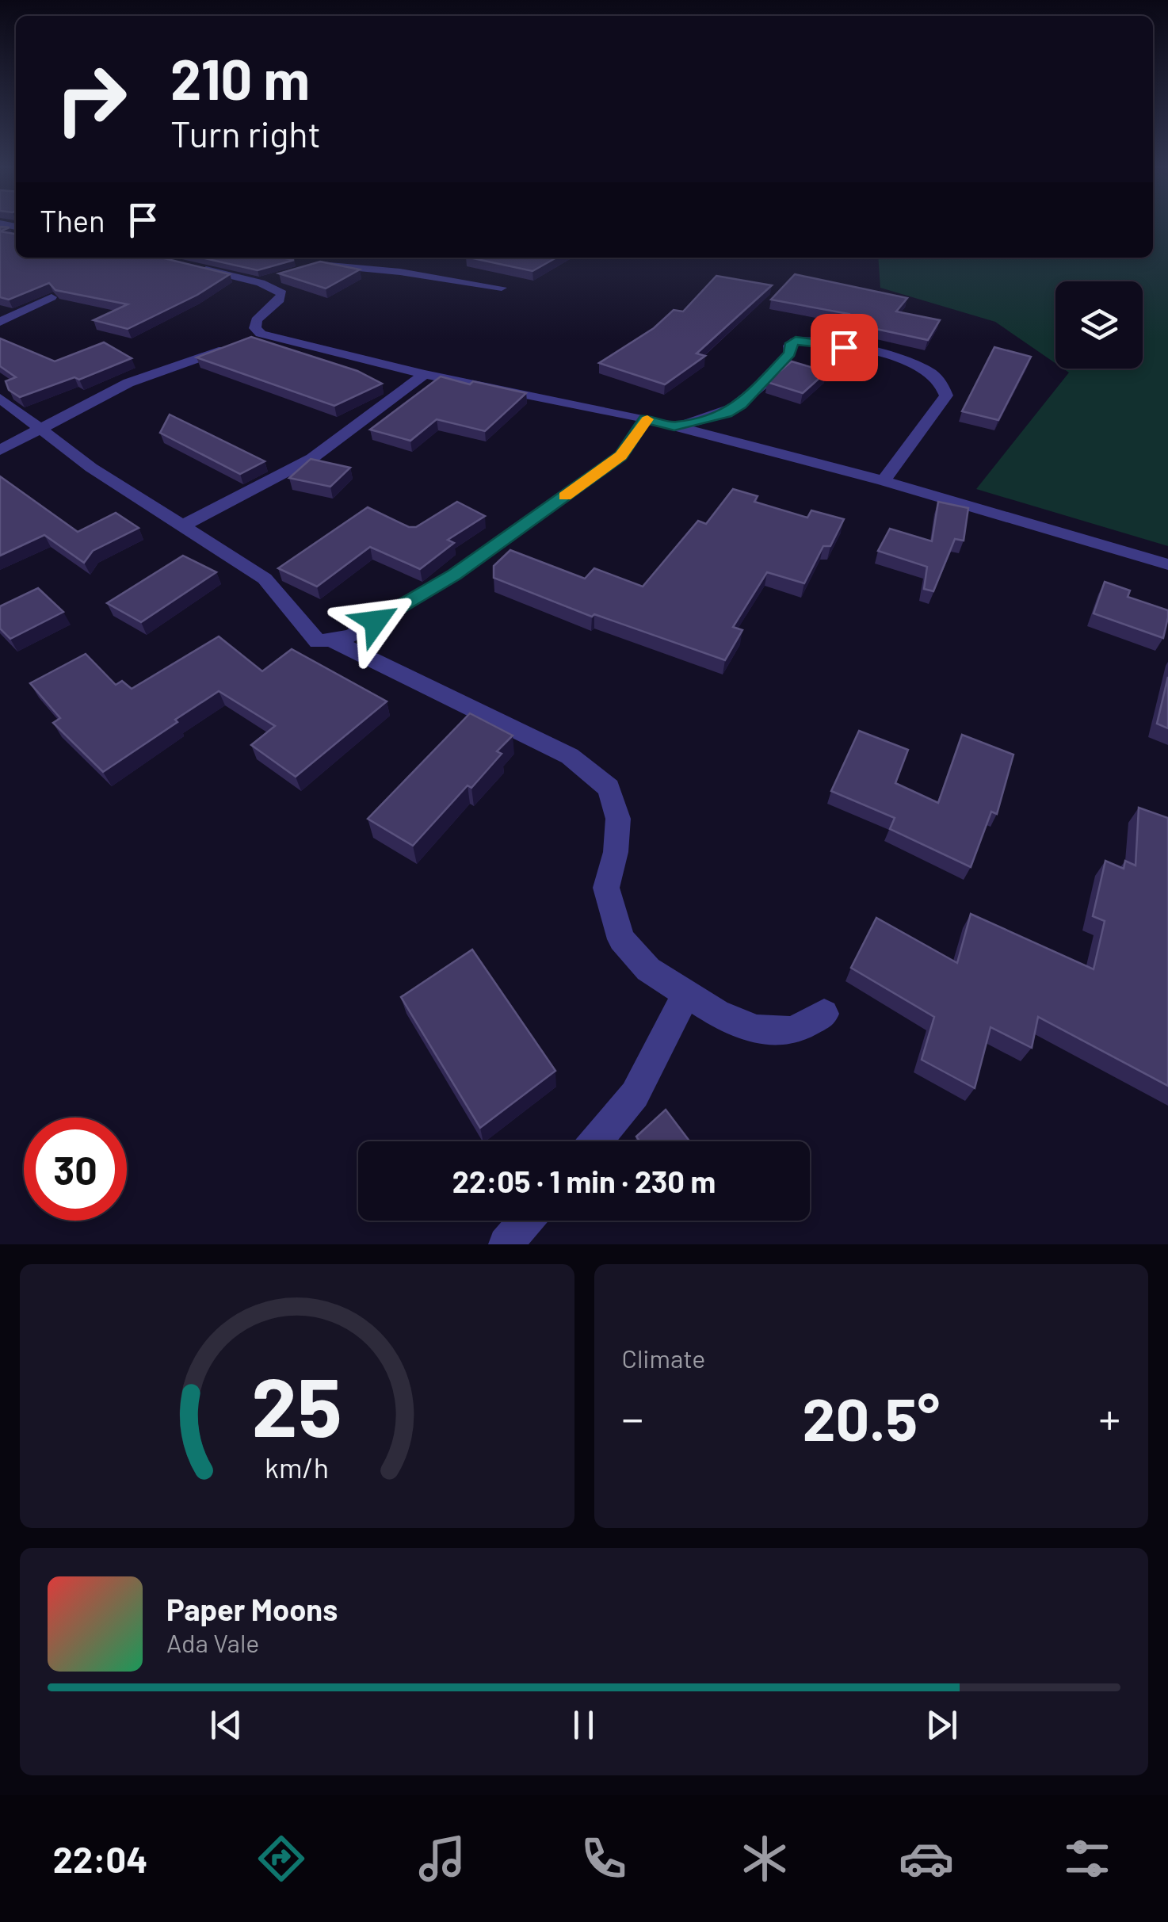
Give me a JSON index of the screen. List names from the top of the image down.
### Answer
{
  "page": {
    "turn": ["210 m", "Turn right"],
    "then": "Then",
    "limit": "30",
    "trip": "22:05 · 1 min · 230 m",
    "tile": "Climate",
    "heat": ["−", "20.5°", "+"],
    "song": ["Paper Moons", "Ada Vale"],
    "tabs": "22:04",
    "gauge": ["25", "km/h"]
  }
}
